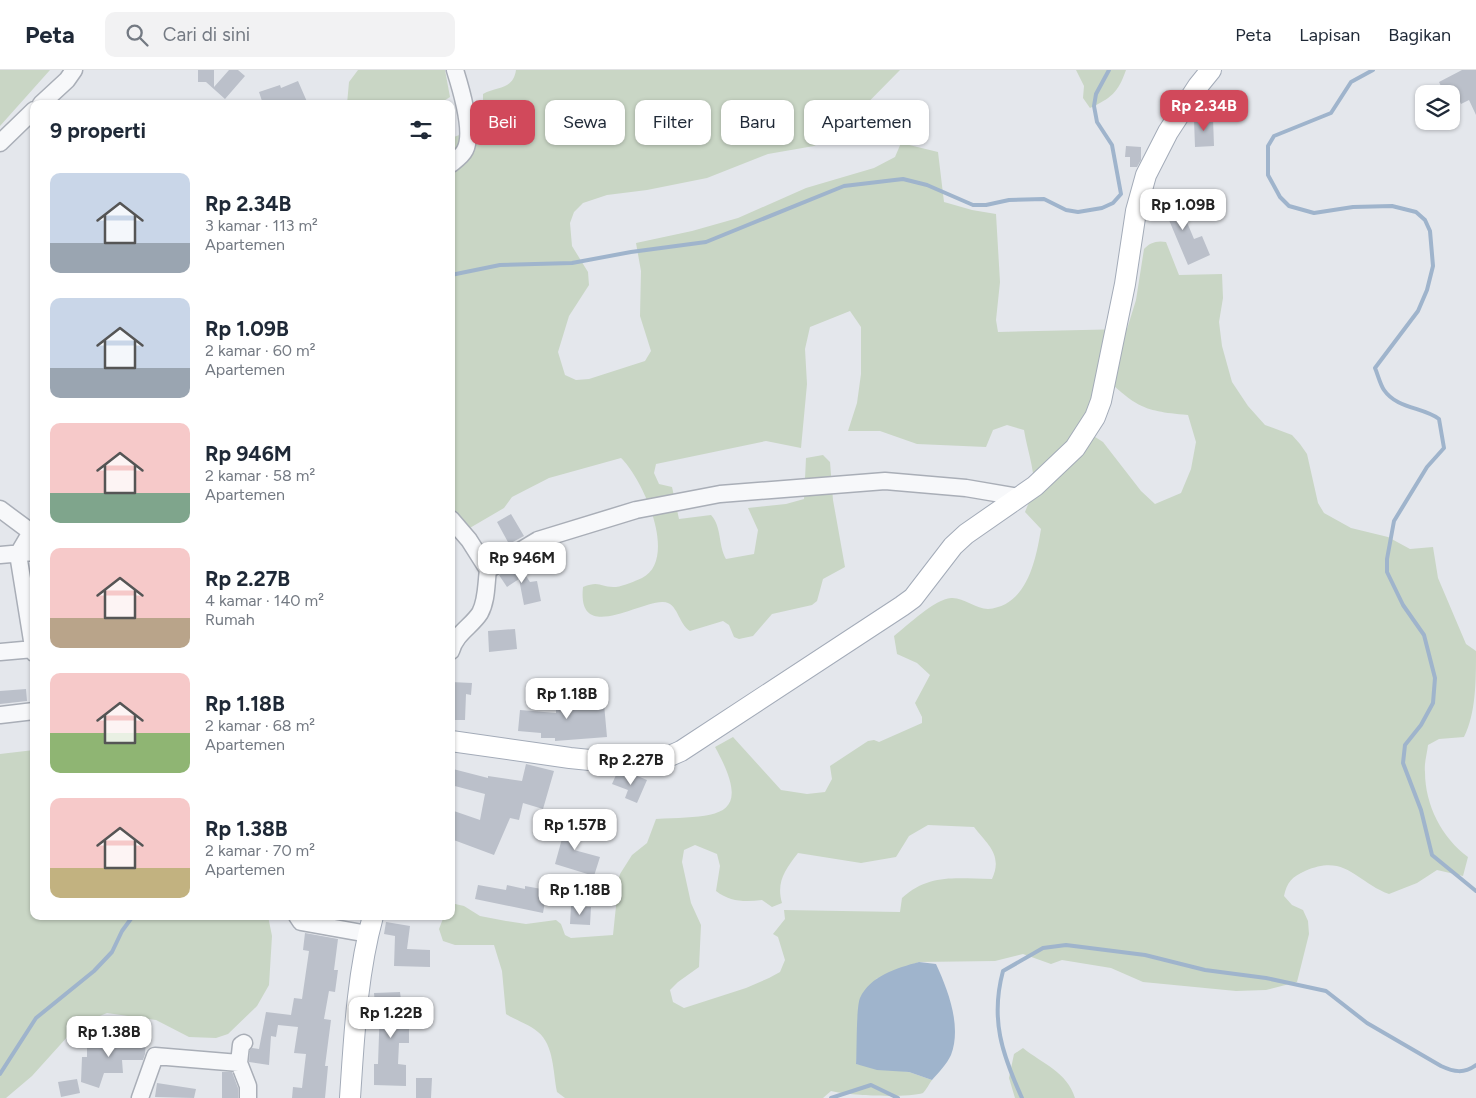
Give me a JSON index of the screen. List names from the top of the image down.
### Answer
{
  "page": {
    "header": "Peta",
    "search": "Cari di sini",
    "nav": ["Peta", "Lapisan", "Bagikan"],
    "price": [
      "Rp 2.34B",
      "Rp 1.09B",
      "Rp 946M",
      "Rp 1.18B",
      "Rp 2.27B",
      "Rp 1.57B",
      "Rp 1.18B",
      "Rp 1.22B",
      "Rp 1.38B"
    ],
    "chip": [
      "Beli",
      "Sewa",
      "Filter",
      "Baru",
      "Apartemen"
    ],
    "heading": "9 properti",
    "list": [
      {
        "name": "Rp 2.34B",
        "note": "3 kamar · 113 m² · Apartemen"
      },
      {
        "name": "Rp 1.09B",
        "note": "2 kamar · 60 m² · Apartemen"
      },
      {
        "name": "Rp 946M",
        "note": "2 kamar · 58 m² · Apartemen"
      },
      {
        "name": "Rp 2.27B",
        "note": "4 kamar · 140 m² · Rumah"
      },
      {
        "name": "Rp 1.18B",
        "note": "2 kamar · 68 m² · Apartemen"
      },
      {
        "name": "Rp 1.38B",
        "note": "2 kamar · 70 m² · Apartemen"
      }
    ]
  }
}
